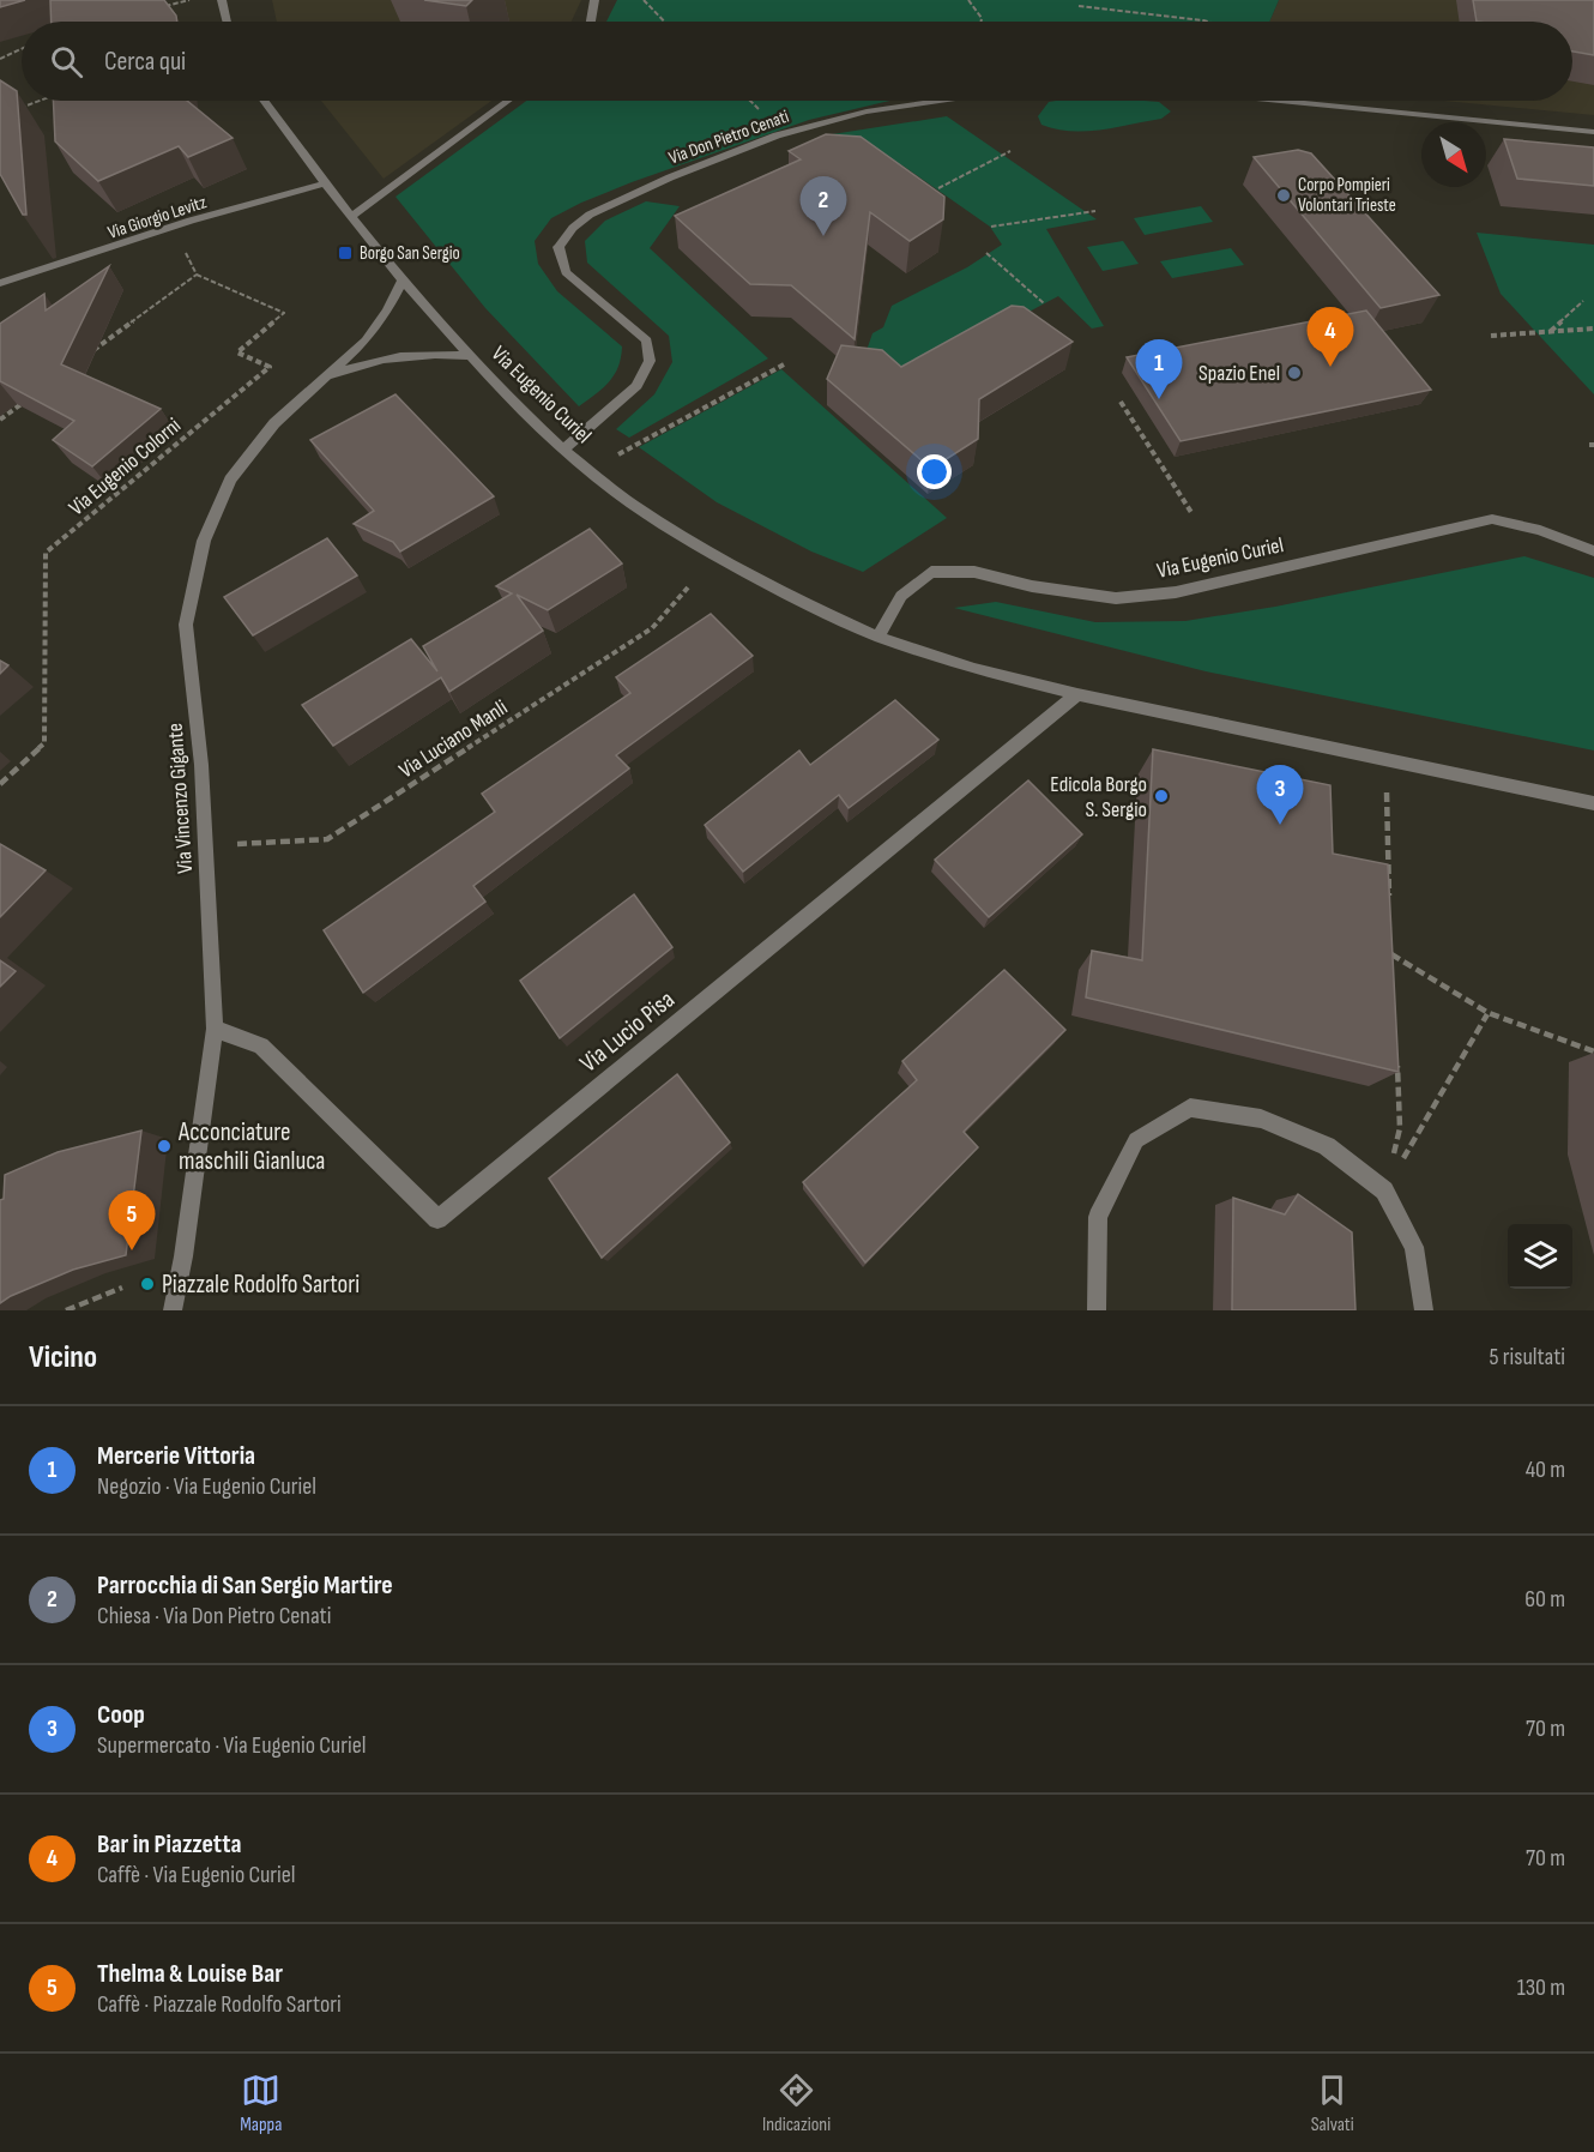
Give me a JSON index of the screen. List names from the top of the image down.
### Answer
{
  "streets": {
    "street": [
      "Via Don Pietro Cenati",
      "Via Giorgio Levitz",
      "Via Eugenio Curiel",
      "Via Vincenzo Gigante",
      "Via Lucio Pisa"
    ],
    "path": ["Via Eugenio Colorni", "Via Luciano Manli"]
  },
  "crossings": [
    ["Via Don Pietro Cenati", "Via Eugenio Curiel"],
    ["Via Giorgio Levitz", "Via Eugenio Curiel"],
    ["Via Eugenio Curiel", "Via Vincenzo Gigante"],
    ["Via Eugenio Curiel", "Via Lucio Pisa"],
    ["Via Luciano Manli", "Via Vincenzo Gigante"],
    ["Via Vincenzo Gigante", "Via Lucio Pisa"]
  ],
  "places": {
    "other": [
      "Corpo Pompieri Volontari Trieste",
      "Spazio Enel",
      "Edicola Borgo S. Sergio",
      "Acconciature maschili Gianluca",
      "Piazzale Rodolfo Sartori"
    ],
    "transit": ["Borgo San Sergio"]
  },
  "north": "bottom right",
  "page": {
    "search": "Cerca qui",
    "pins": [
      "2",
      "4",
      "1",
      "3",
      "5"
    ],
    "heading": ["Vicino", "5 risultati"],
    "list": [
      {
        "mark": "1",
        "name": "Mercerie Vittoria",
        "note": "Negozio · Via Eugenio Curiel",
        "value": "40 m"
      },
      {
        "mark": "2",
        "name": "Parrocchia di San Sergio Martire",
        "note": "Chiesa · Via Don Pietro Cenati",
        "value": "60 m"
      },
      {
        "mark": "3",
        "name": "Coop",
        "note": "Supermercato · Via Eugenio Curiel",
        "value": "70 m"
      },
      {
        "mark": "4",
        "name": "Bar in Piazzetta",
        "note": "Caffè · Via Eugenio Curiel",
        "value": "70 m"
      },
      {
        "mark": "5",
        "name": "Thelma & Louise Bar",
        "note": "Caffè · Piazzale Rodolfo Sartori",
        "value": "130 m"
      }
    ],
    "nav": ["Mappa", "Indicazioni", "Salvati"]
  }
}
